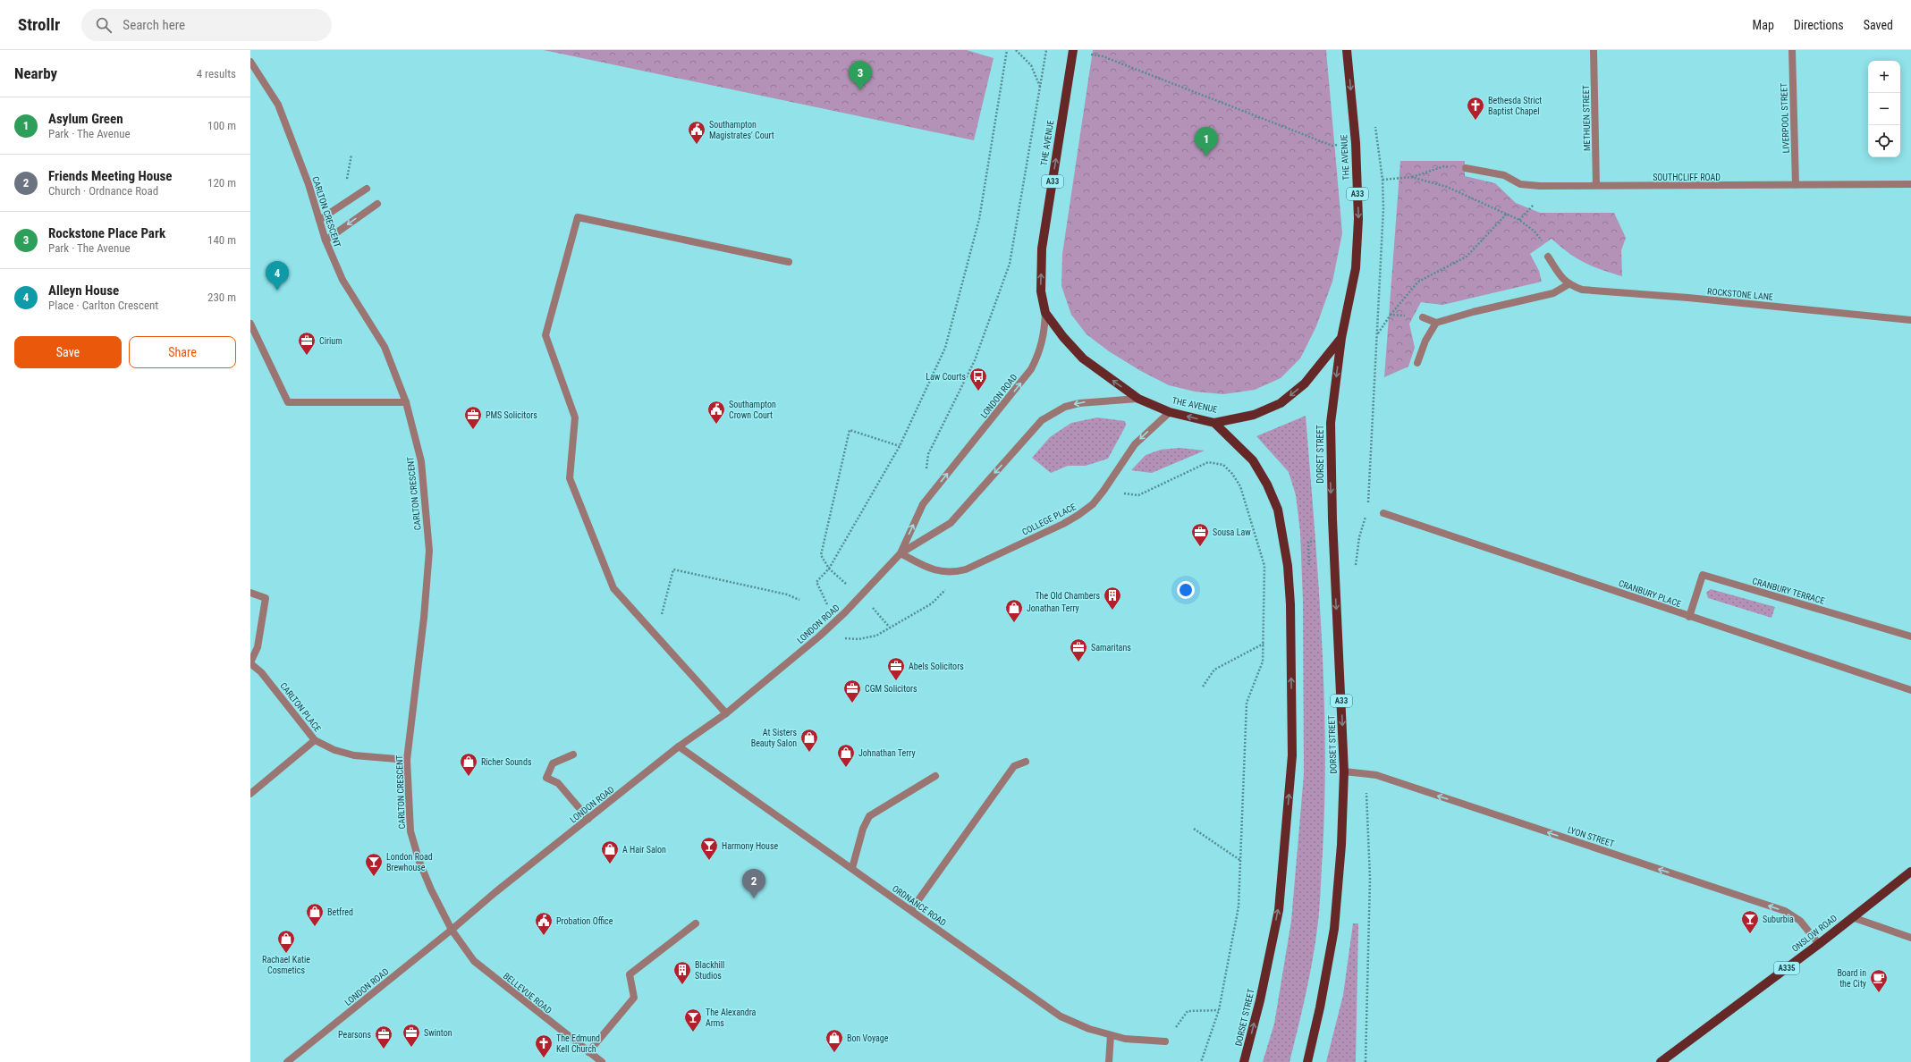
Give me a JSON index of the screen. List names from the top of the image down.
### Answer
{
  "streets": {
    "main road": [
      "THE AVENUE",
      "A33",
      "DORSET STREET",
      "ONSLOW ROAD",
      "A335"
    ],
    "street": [
      "METHUEN STREET",
      "LIVERPOOL STREET",
      "SOUTHCLIFF ROAD",
      "CARLTON CRESCENT",
      "ROCKSTONE LANE",
      "LONDON ROAD",
      "COLLEGE PLACE",
      "CRANBURY TERRACE",
      "CRANBURY PLACE",
      "CARLTON PLACE",
      "LYON STREET",
      "ORDNANCE ROAD",
      "BELLEVUE ROAD"
    ]
  },
  "crossings": [
    ["METHUEN STREET", "SOUTHCLIFF ROAD"],
    ["LIVERPOOL STREET", "SOUTHCLIFF ROAD"],
    ["THE AVENUE", "LONDON ROAD"],
    ["THE AVENUE", "DORSET STREET"],
    ["THE AVENUE", "COLLEGE PLACE"],
    ["CARLTON CRESCENT", "LONDON ROAD"],
    ["CARLTON CRESCENT", "CARLTON PLACE"],
    ["CARLTON CRESCENT", "BELLEVUE ROAD"],
    ["LONDON ROAD", "COLLEGE PLACE"],
    ["LONDON ROAD", "ORDNANCE ROAD"],
    ["LONDON ROAD", "BELLEVUE ROAD"],
    ["DORSET STREET", "LYON STREET"],
    ["CRANBURY TERRACE", "CRANBURY PLACE"],
    ["LYON STREET", "ONSLOW ROAD"]
  ],
  "one_way": ["COLLEGE PLACE", "LYON STREET"],
  "places": {
    "church": ["Bethesda Strict Baptist Chapel", "The Edmund Kell Church"],
    "public building": ["Southampton Magistrates' Court", "Southampton Crown Court", "Probation Office"],
    "office": [
      "Cirium",
      "PMS Solicitors",
      "Sousa Law",
      "Samaritans",
      "Abels Solicitors",
      "CGM Solicitors",
      "Swinton",
      "Pearsons"
    ],
    "bus stop": ["Law Courts"],
    "building": ["The Old Chambers", "Blackhill Studios"],
    "shop": [
      "Jonathan Terry",
      "At Sisters Beauty Salon",
      "Johnathan Terry",
      "Richer Sounds",
      "A Hair Salon",
      "Betfred",
      "Rachael Katie Cosmetics",
      "Bon Voyage"
    ],
    "bar": [
      "Harmony House",
      "London Road Brewhouse",
      "Suburbia",
      "The Alexandra Arms"
    ],
    "cafe": ["Board in the City"]
  },
  "page": {
    "header": "Strollr",
    "search": "Search here",
    "nav": ["Map", "Directions", "Saved"],
    "heading": ["Nearby", "4 results"],
    "map_buttons": ["+", "−"],
    "pins": [
      "3",
      "1",
      "4",
      "2"
    ],
    "list": [
      {
        "mark": "1",
        "name": "Asylum Green",
        "note": "Park · The Avenue",
        "value": "100 m"
      },
      {
        "mark": "2",
        "name": "Friends Meeting House",
        "note": "Church · Ordnance Road",
        "value": "120 m"
      },
      {
        "mark": "3",
        "name": "Rockstone Place Park",
        "note": "Park · The Avenue",
        "value": "140 m"
      },
      {
        "mark": "4",
        "name": "Alleyn House",
        "note": "Place · Carlton Crescent",
        "value": "230 m"
      }
    ],
    "buttons": ["Save", "Share"]
  }
}
